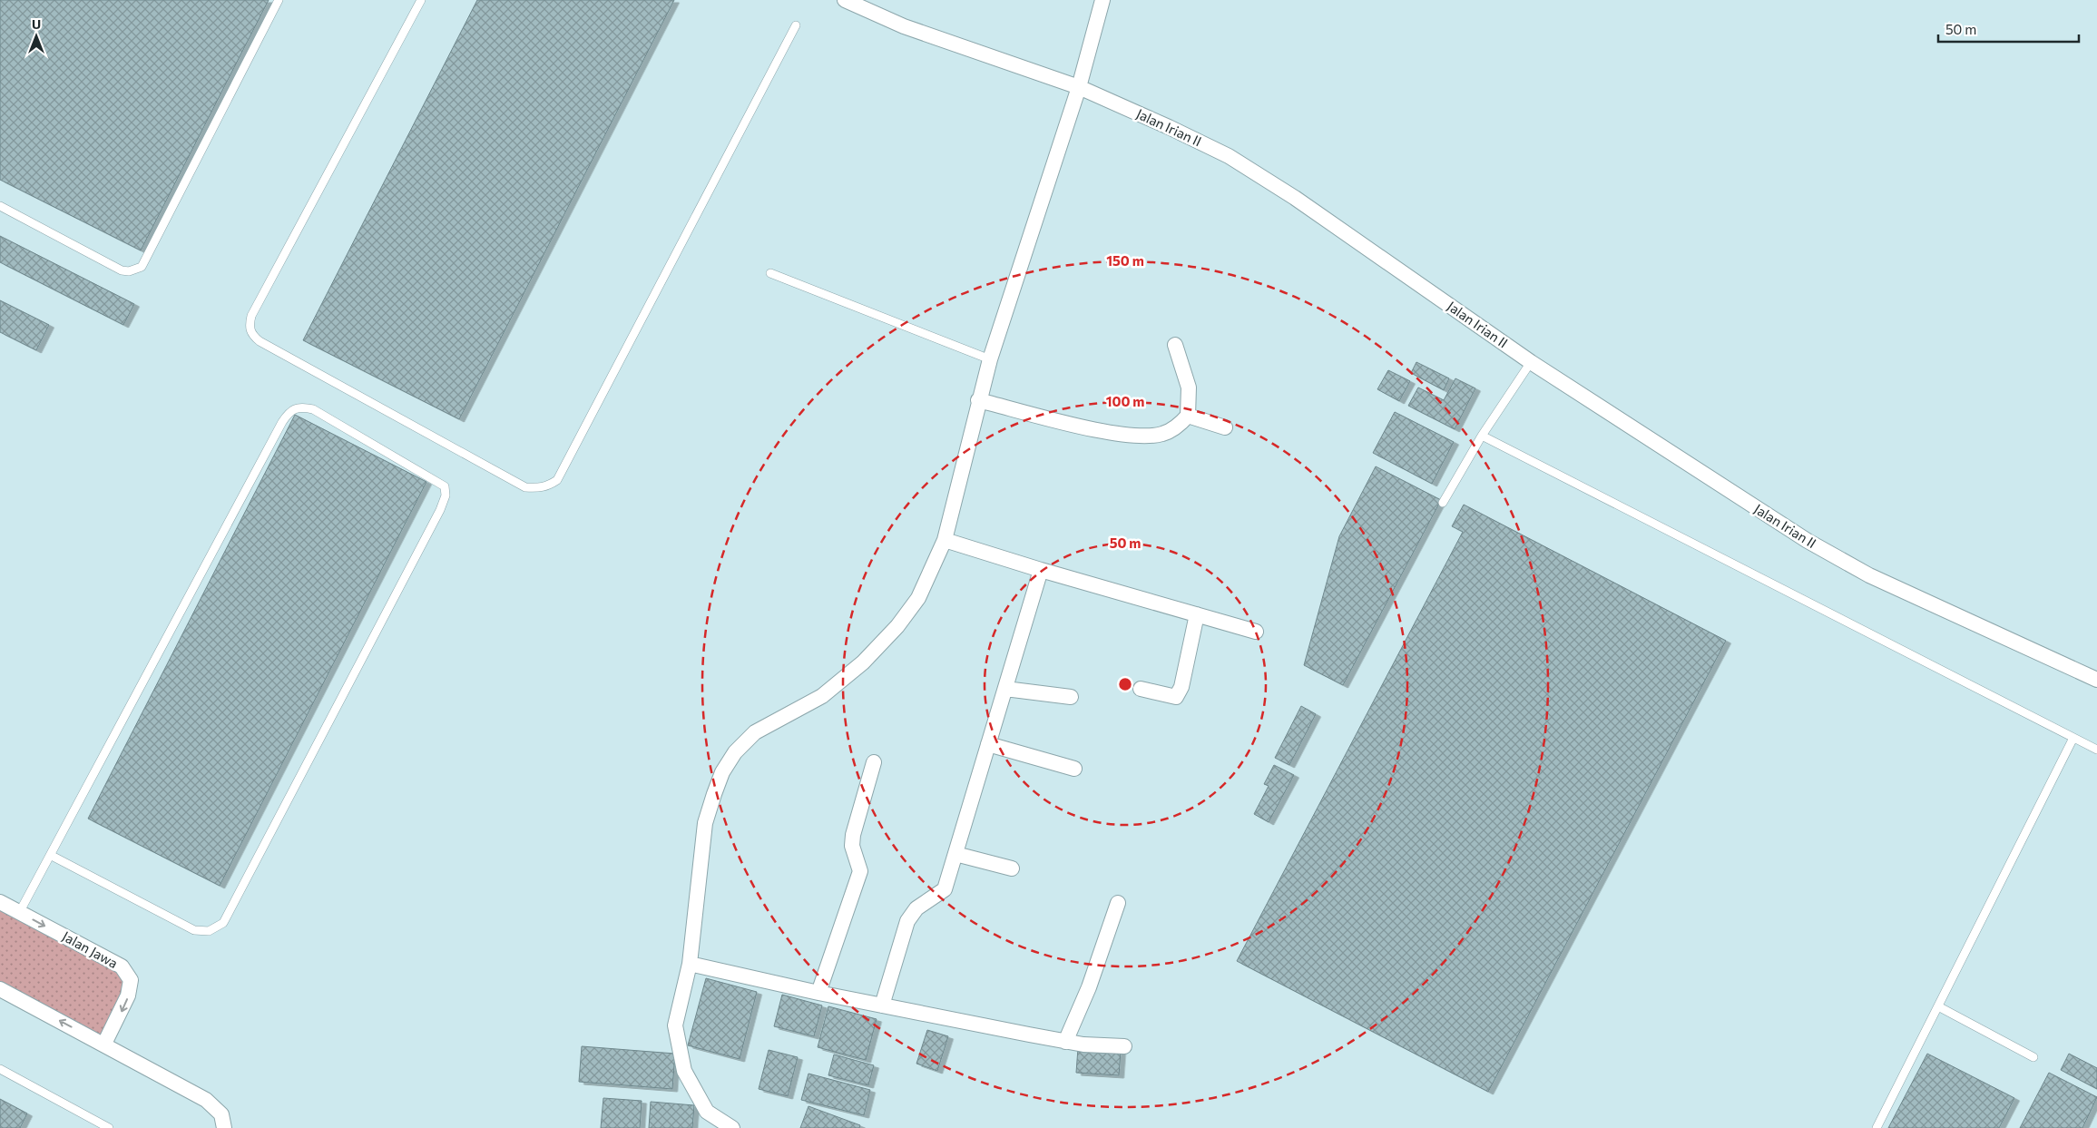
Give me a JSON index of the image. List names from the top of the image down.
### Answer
{
  "streets": {
    "street": ["Jalan Irian II", "Jalan Jawa"]
  },
  "scale_bar": "50 m",
  "north": "top",
  "rings": ["150 m", "100 m", "50 m"]
}
